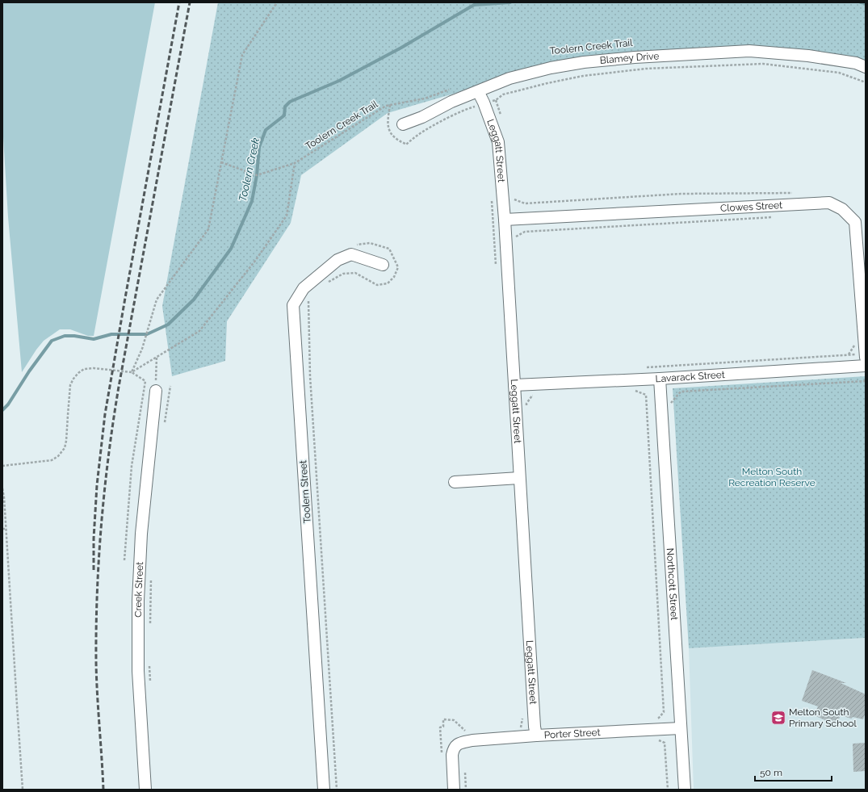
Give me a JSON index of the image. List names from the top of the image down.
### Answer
{
  "streets": {
    "street": [
      "Blamey Drive",
      "Leggatt Street",
      "Clowes Street",
      "Lavarack Street",
      "Toolern Street",
      "Northcott Street",
      "Creek Street",
      "Porter Street"
    ],
    "path": ["Toolern Creek Trail"]
  },
  "crossings": [
    ["Blamey Drive", "Leggatt Street"],
    ["Leggatt Street", "Clowes Street"],
    ["Leggatt Street", "Lavarack Street"],
    ["Leggatt Street", "Porter Street"],
    ["Lavarack Street", "Northcott Street"],
    ["Northcott Street", "Porter Street"]
  ],
  "water": ["Toolern Creek"],
  "parks": ["Melton South Recreation Reserve"],
  "places": {
    "school or university": ["Melton South Primary School"]
  },
  "scale_bar": "50 m"
}
